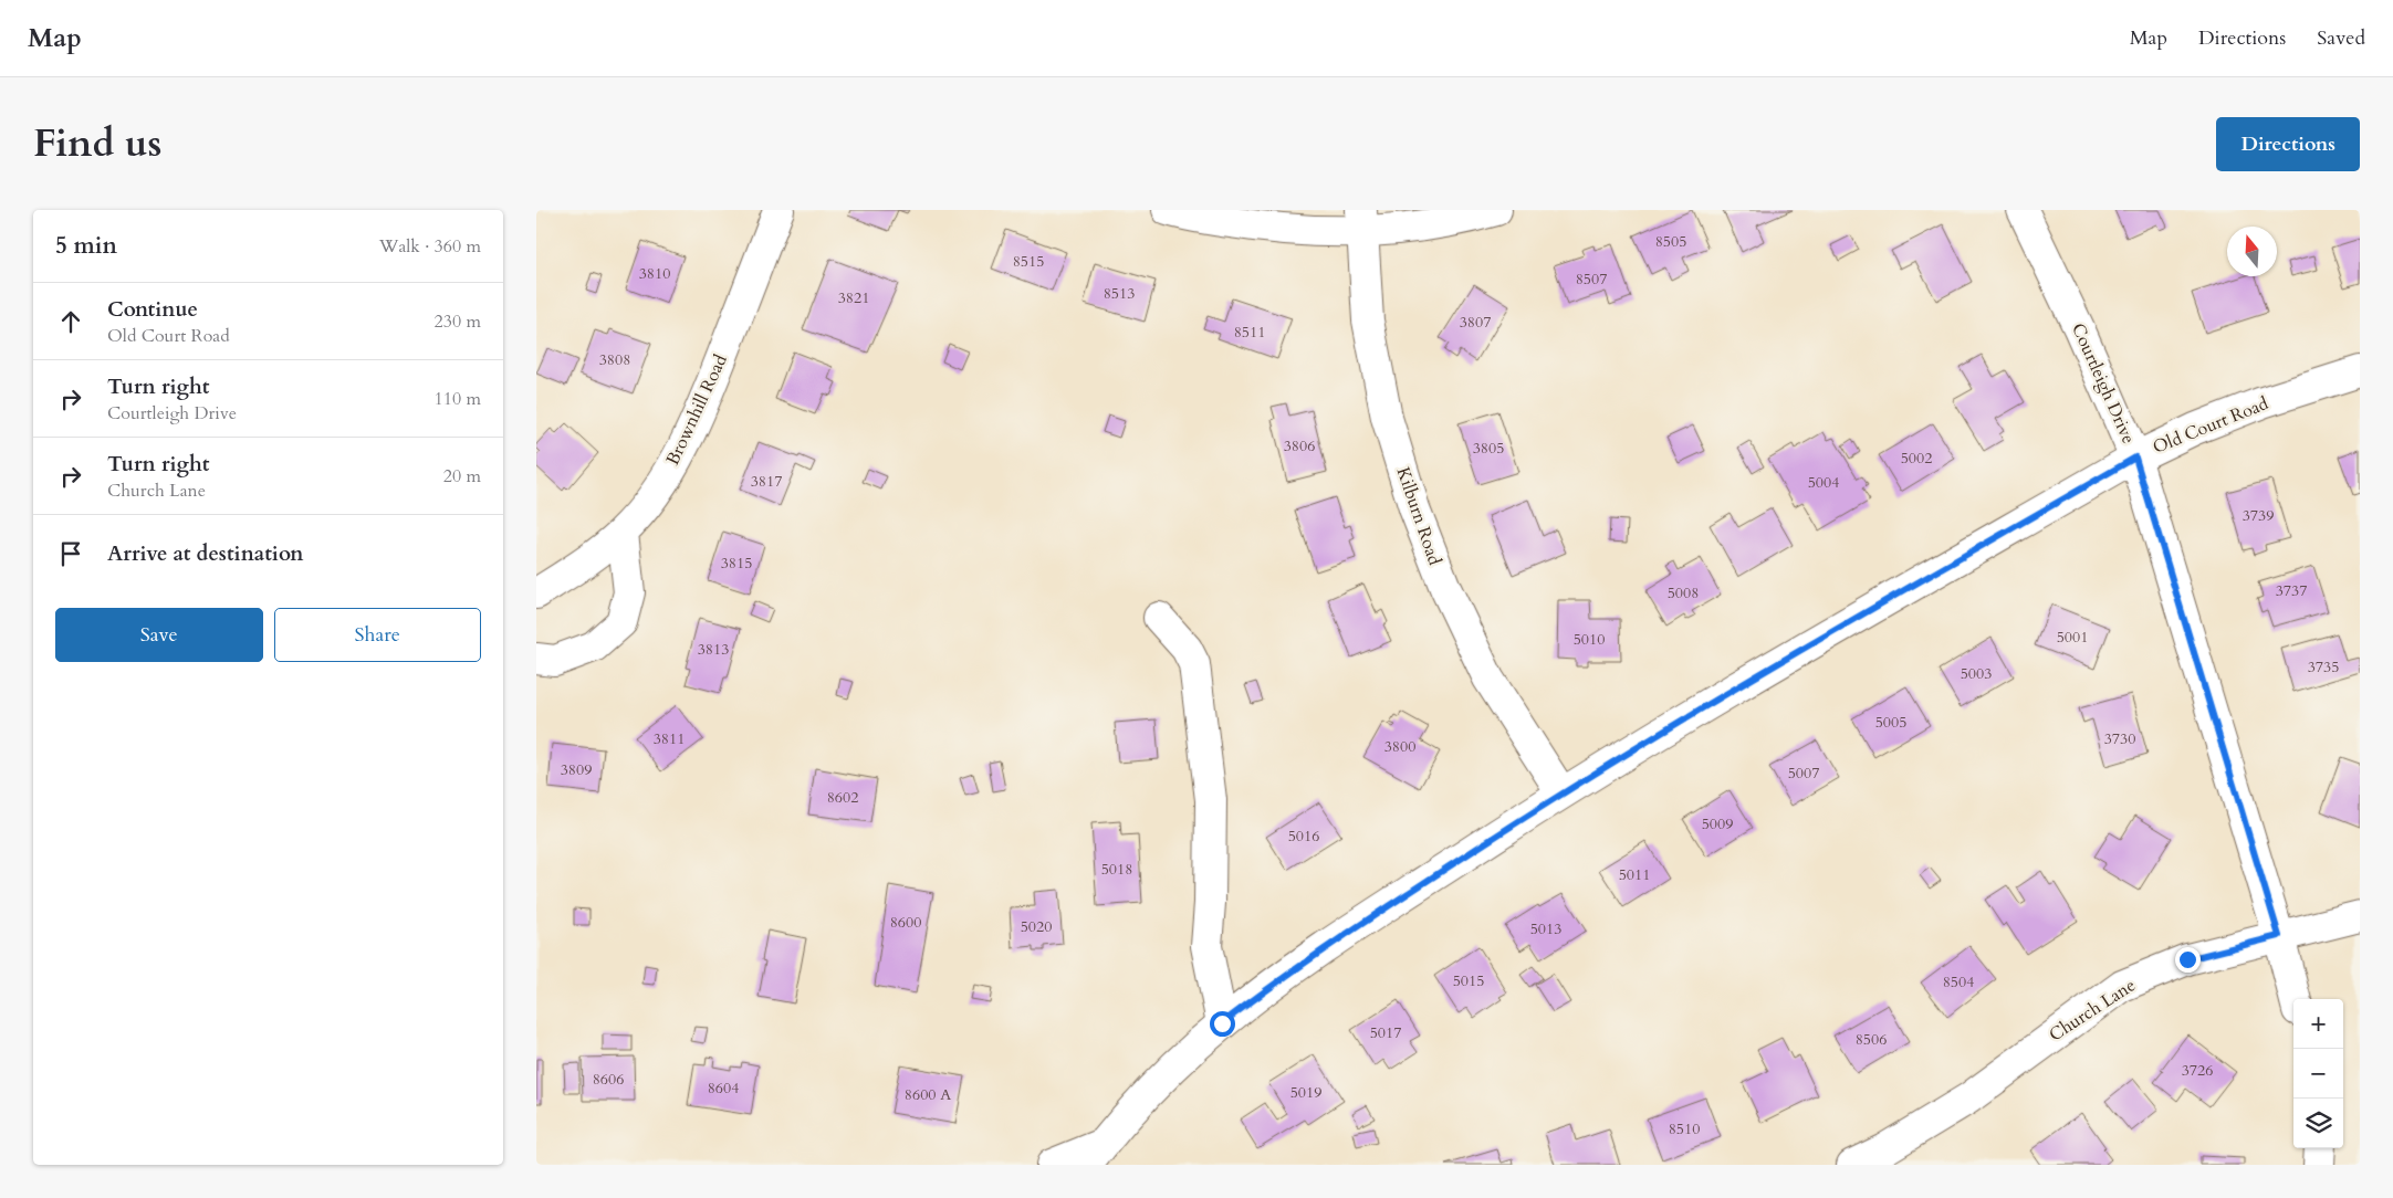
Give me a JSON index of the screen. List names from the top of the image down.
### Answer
{
  "streets": {
    "street": [
      "Courtleigh Drive",
      "Brownhill Road",
      "Old Court Road",
      "Kilburn Road",
      "Church Lane"
    ]
  },
  "crossings": [
    ["Courtleigh Drive", "Old Court Road"],
    ["Courtleigh Drive", "Church Lane"],
    ["Old Court Road", "Kilburn Road"]
  ],
  "house_numbers": [
    "8505",
    "8515",
    "3810",
    "8507",
    "8513",
    "3821",
    "3807",
    "8511",
    "3808",
    "3806",
    "3805",
    "5002",
    "3817",
    "5004",
    "3739",
    "3815",
    "3737",
    "5008",
    "5001",
    "5010",
    "3813",
    "3735",
    "5003",
    "5005",
    "3811",
    "3730",
    "3800",
    "3809",
    "5007",
    "8602",
    "5009",
    "5016",
    "5018",
    "5011",
    "8600",
    "5020",
    "5013",
    "5015",
    "8504",
    "5017",
    "8506",
    "3726",
    "8606",
    "8604",
    "5019",
    "8600 A",
    "8510"
  ],
  "north": "top",
  "page": {
    "header": "Map",
    "nav": ["Map", "Directions", "Saved"],
    "title": "Find us",
    "buttons": [
      "Directions",
      ["Save", "Share"]
    ],
    "heading": ["5 min", "Walk · 360 m"],
    "list": [
      ["Continue", "Old Court Road", "230 m"],
      ["Turn right", "Courtleigh Drive", "110 m"],
      ["Turn right", "Church Lane", "20 m"],
      "Arrive at destination"
    ],
    "map_buttons": ["+", "−"]
  }
}
